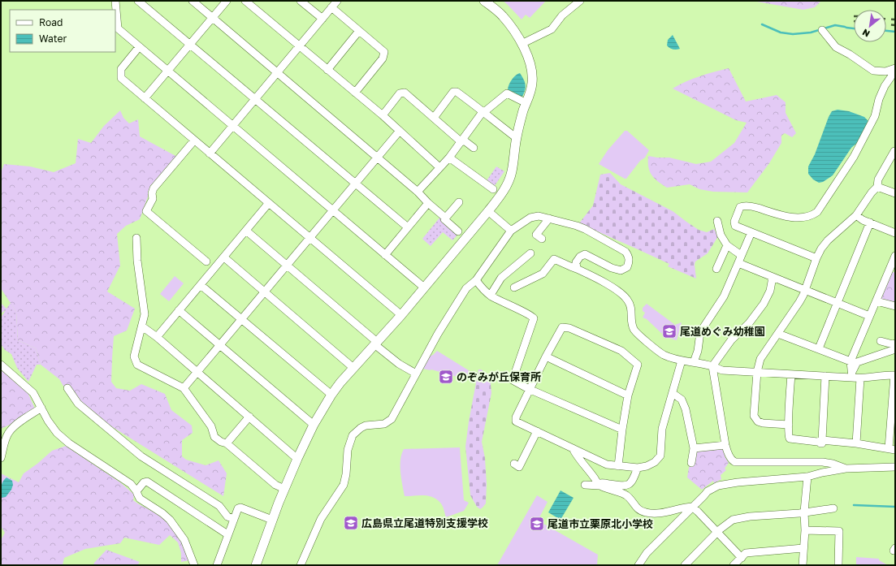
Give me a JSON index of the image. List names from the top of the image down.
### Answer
{
  "places": {
    "school or university": [
      "尾道めぐみ幼稚園",
      "のぞみが丘保育所",
      "広島県立尾道特別支援学校",
      "尾道市立栗原北小学校"
    ]
  },
  "legend": ["Road", "Water"],
  "north": "bottom left"
}
